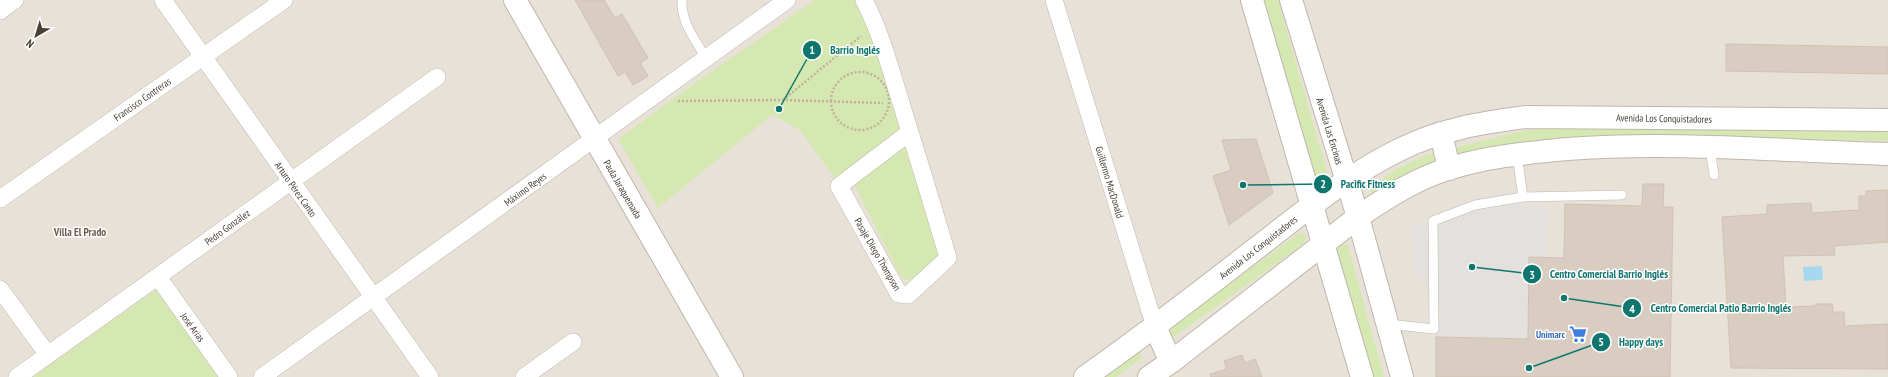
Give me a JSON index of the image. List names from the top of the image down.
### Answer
{
  "streets": {
    "street": [
      "Francisco Contreras",
      "Avenida Los Conquistadores",
      "Avenida Las Encinas",
      "Guillermo MacDonald",
      "Arturo Pérez Canto",
      "Máximo Reyes",
      "Paula Jaraquemada",
      "Pedro González",
      "Pasaje Diego Thompson",
      "José Arias"
    ]
  },
  "crossings": [
    ["Francisco Contreras", "Arturo Pérez Canto"],
    ["Avenida Los Conquistadores", "Avenida Las Encinas"],
    ["Avenida Los Conquistadores", "Guillermo MacDonald"],
    ["Arturo Pérez Canto", "Máximo Reyes"],
    ["Arturo Pérez Canto", "Pedro González"],
    ["Máximo Reyes", "Paula Jaraquemada"],
    ["Pedro González", "José Arias"]
  ],
  "districts": ["Villa El Prado"],
  "places": {
    "other": [
      "Barrio Inglés",
      "Pacific Fitness",
      "Centro Comercial Barrio Inglés",
      "Centro Comercial Patio Barrio Inglés",
      "Happy days"
    ],
    "supermarket": ["Unimarc"]
  },
  "north": "bottom left"
}
